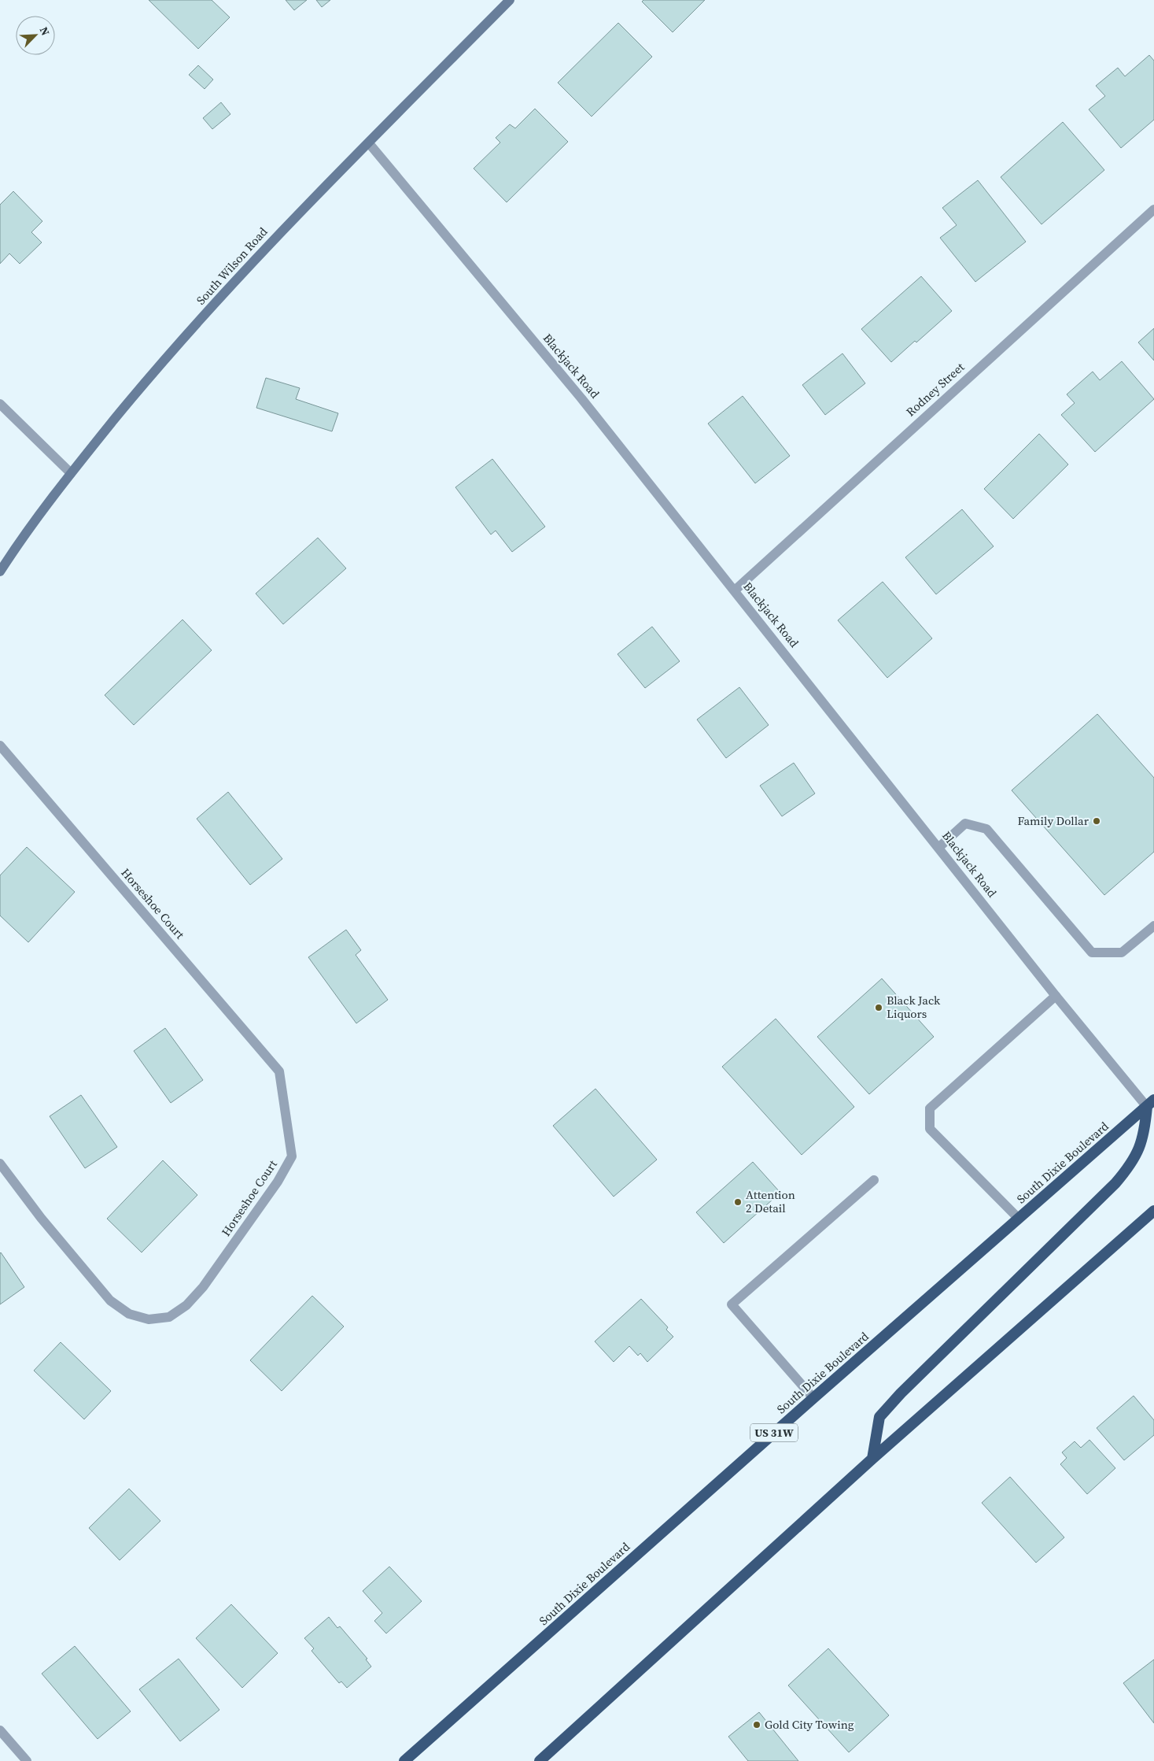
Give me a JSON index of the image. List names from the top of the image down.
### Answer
{
  "streets": {
    "highway": ["South Dixie Boulevard", "US 31W"],
    "main road": ["South Wilson Road"],
    "street": ["Blackjack Road", "Rodney Street", "Horseshoe Court"]
  },
  "crossings": [
    ["South Wilson Road", "Blackjack Road"],
    ["Blackjack Road", "Rodney Street"],
    ["Blackjack Road", "South Dixie Boulevard"]
  ],
  "places": [
    "Family Dollar",
    "Black Jack Liquors",
    "Attention 2 Detail",
    "Gold City Towing"
  ],
  "north": "top right"
}
